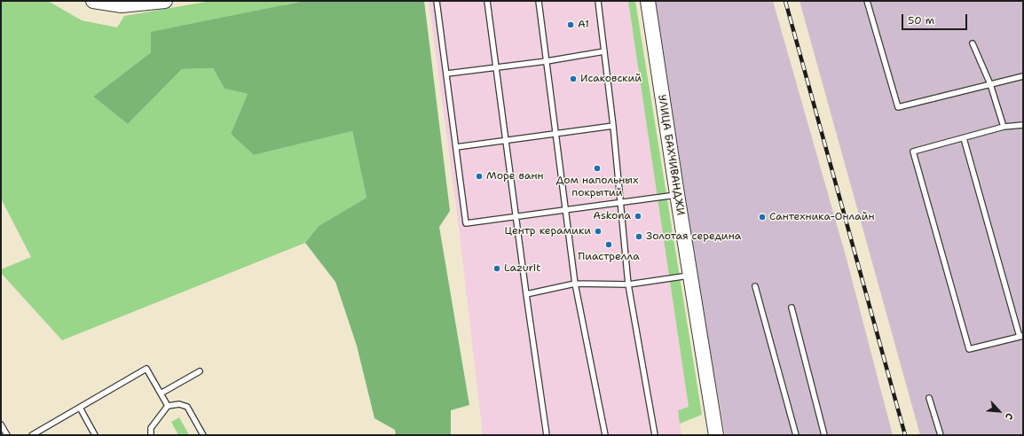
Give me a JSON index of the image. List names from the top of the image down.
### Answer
{
  "streets": {
    "main road": ["УЛИЦА БАХЧИВАНДЖИ"]
  },
  "places": [
    "A1",
    "Исаковский",
    "Дом напольных покрытий",
    "Море ванн",
    "Askona",
    "Сантехника-Онлайн",
    "Центр керамики",
    "Золотая середина",
    "Пиастрелла",
    "Lazurit"
  ],
  "scale_bar": "50 m",
  "north": "bottom right"
}
